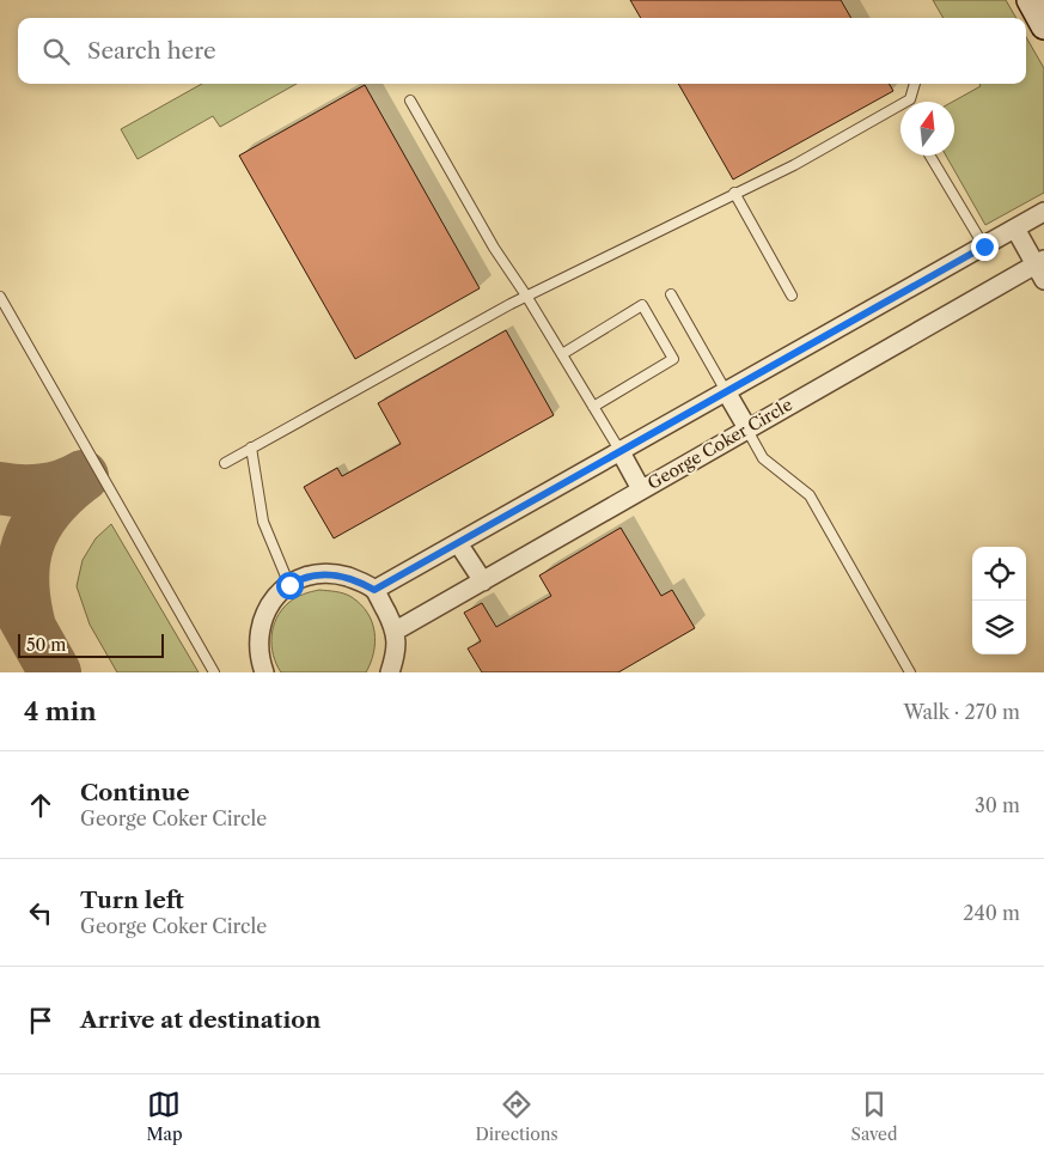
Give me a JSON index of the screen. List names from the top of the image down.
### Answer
{
  "streets": {
    "street": ["George Coker Circle"]
  },
  "scale_bar": "50 m",
  "north": "top",
  "page": {
    "search": "Search here",
    "scale": "50 m",
    "heading": ["4 min", "Walk · 270 m"],
    "list": [
      ["Continue", "George Coker Circle", "30 m"],
      ["Turn left", "George Coker Circle", "240 m"],
      "Arrive at destination"
    ],
    "nav": ["Map", "Directions", "Saved"]
  }
}
